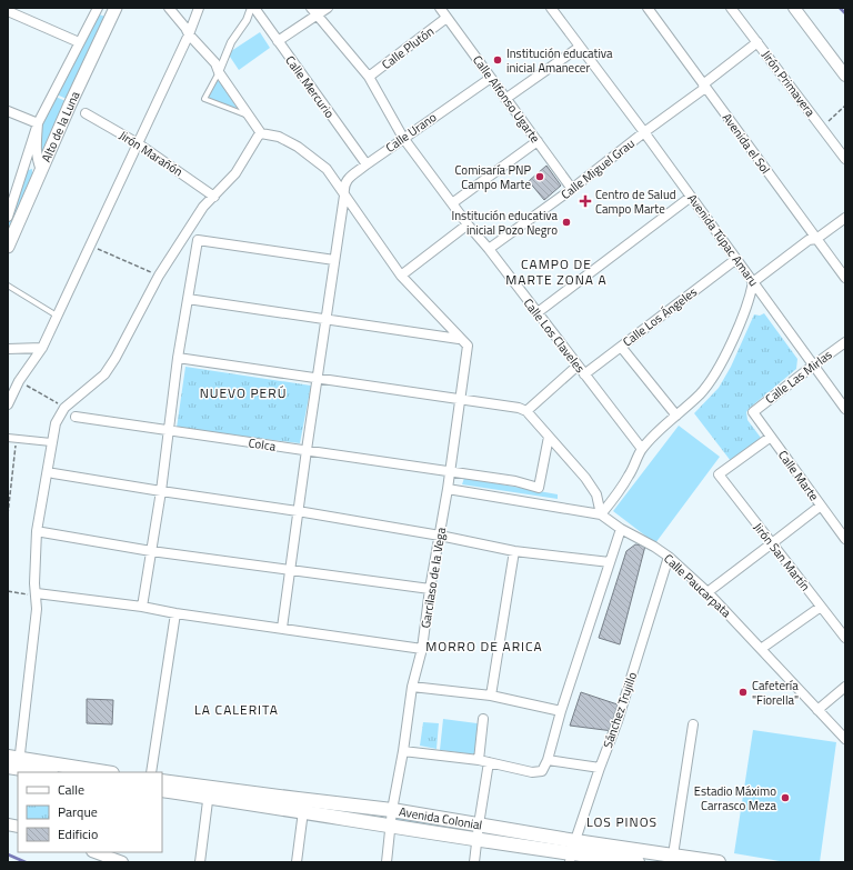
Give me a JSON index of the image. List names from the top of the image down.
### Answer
{
  "streets": {
    "main road": ["Alto de la Luna", "Avenida Colonial"],
    "street": [
      "Calle Plutón",
      "Jirón Primavera",
      "Calle Mercurio",
      "Calle Alfonso Ugarte",
      "Calle Urano",
      "Avenida el Sol",
      "Jirón Marañón",
      "Calle Miguel Grau",
      "Avenida Túpac Amaru",
      "Calle Los Ángeles",
      "Calle Los Claveles",
      "Calle Las Mirlas",
      "Colca",
      "Calle Marte",
      "Jirón San Martín",
      "Garcilaso de la Vega",
      "Calle Paucarpata",
      "Sánchez Trujillo"
    ]
  },
  "crossings": [
    ["Calle Plutón", "Calle Alfonso Ugarte"],
    ["Calle Plutón", "Calle Los Claveles"],
    ["Jirón Primavera", "Calle Miguel Grau"],
    ["Calle Mercurio", "Calle Urano"],
    ["Calle Alfonso Ugarte", "Calle Urano"],
    ["Calle Alfonso Ugarte", "Calle Miguel Grau"],
    ["Calle Urano", "Calle Los Claveles"],
    ["Calle Urano", "Colca"],
    ["Avenida el Sol", "Calle Miguel Grau"],
    ["Calle Miguel Grau", "Avenida Túpac Amaru"],
    ["Calle Miguel Grau", "Calle Los Claveles"],
    ["Avenida Túpac Amaru", "Calle Los Ángeles"],
    ["Avenida Túpac Amaru", "Calle Las Mirlas"],
    ["Calle Los Ángeles", "Calle Los Claveles"],
    ["Calle Las Mirlas", "Calle Marte"],
    ["Colca", "Garcilaso de la Vega"],
    ["Calle Marte", "Jirón San Martín"],
    ["Garcilaso de la Vega", "Avenida Colonial"],
    ["Calle Paucarpata", "Sánchez Trujillo"],
    ["Sánchez Trujillo", "Avenida Colonial"]
  ],
  "districts": [
    "CAMPO DE MARTE ZONA A",
    "NUEVO PERÚ",
    "MORRO DE ARICA",
    "LA CALERITA",
    "LOS PINOS"
  ],
  "places": {
    "other": [
      "Institución educativa inicial Amanecer",
      "Comisaría PNP Campo Marte",
      "Institución educativa inicial Pozo Negro",
      "Cafetería \"Fiorella\"",
      "Estadio Máximo Carrasco Meza"
    ],
    "health": ["Centro de Salud Campo Marte"]
  },
  "legend": ["Calle", "Parque", "Edificio"]
}
